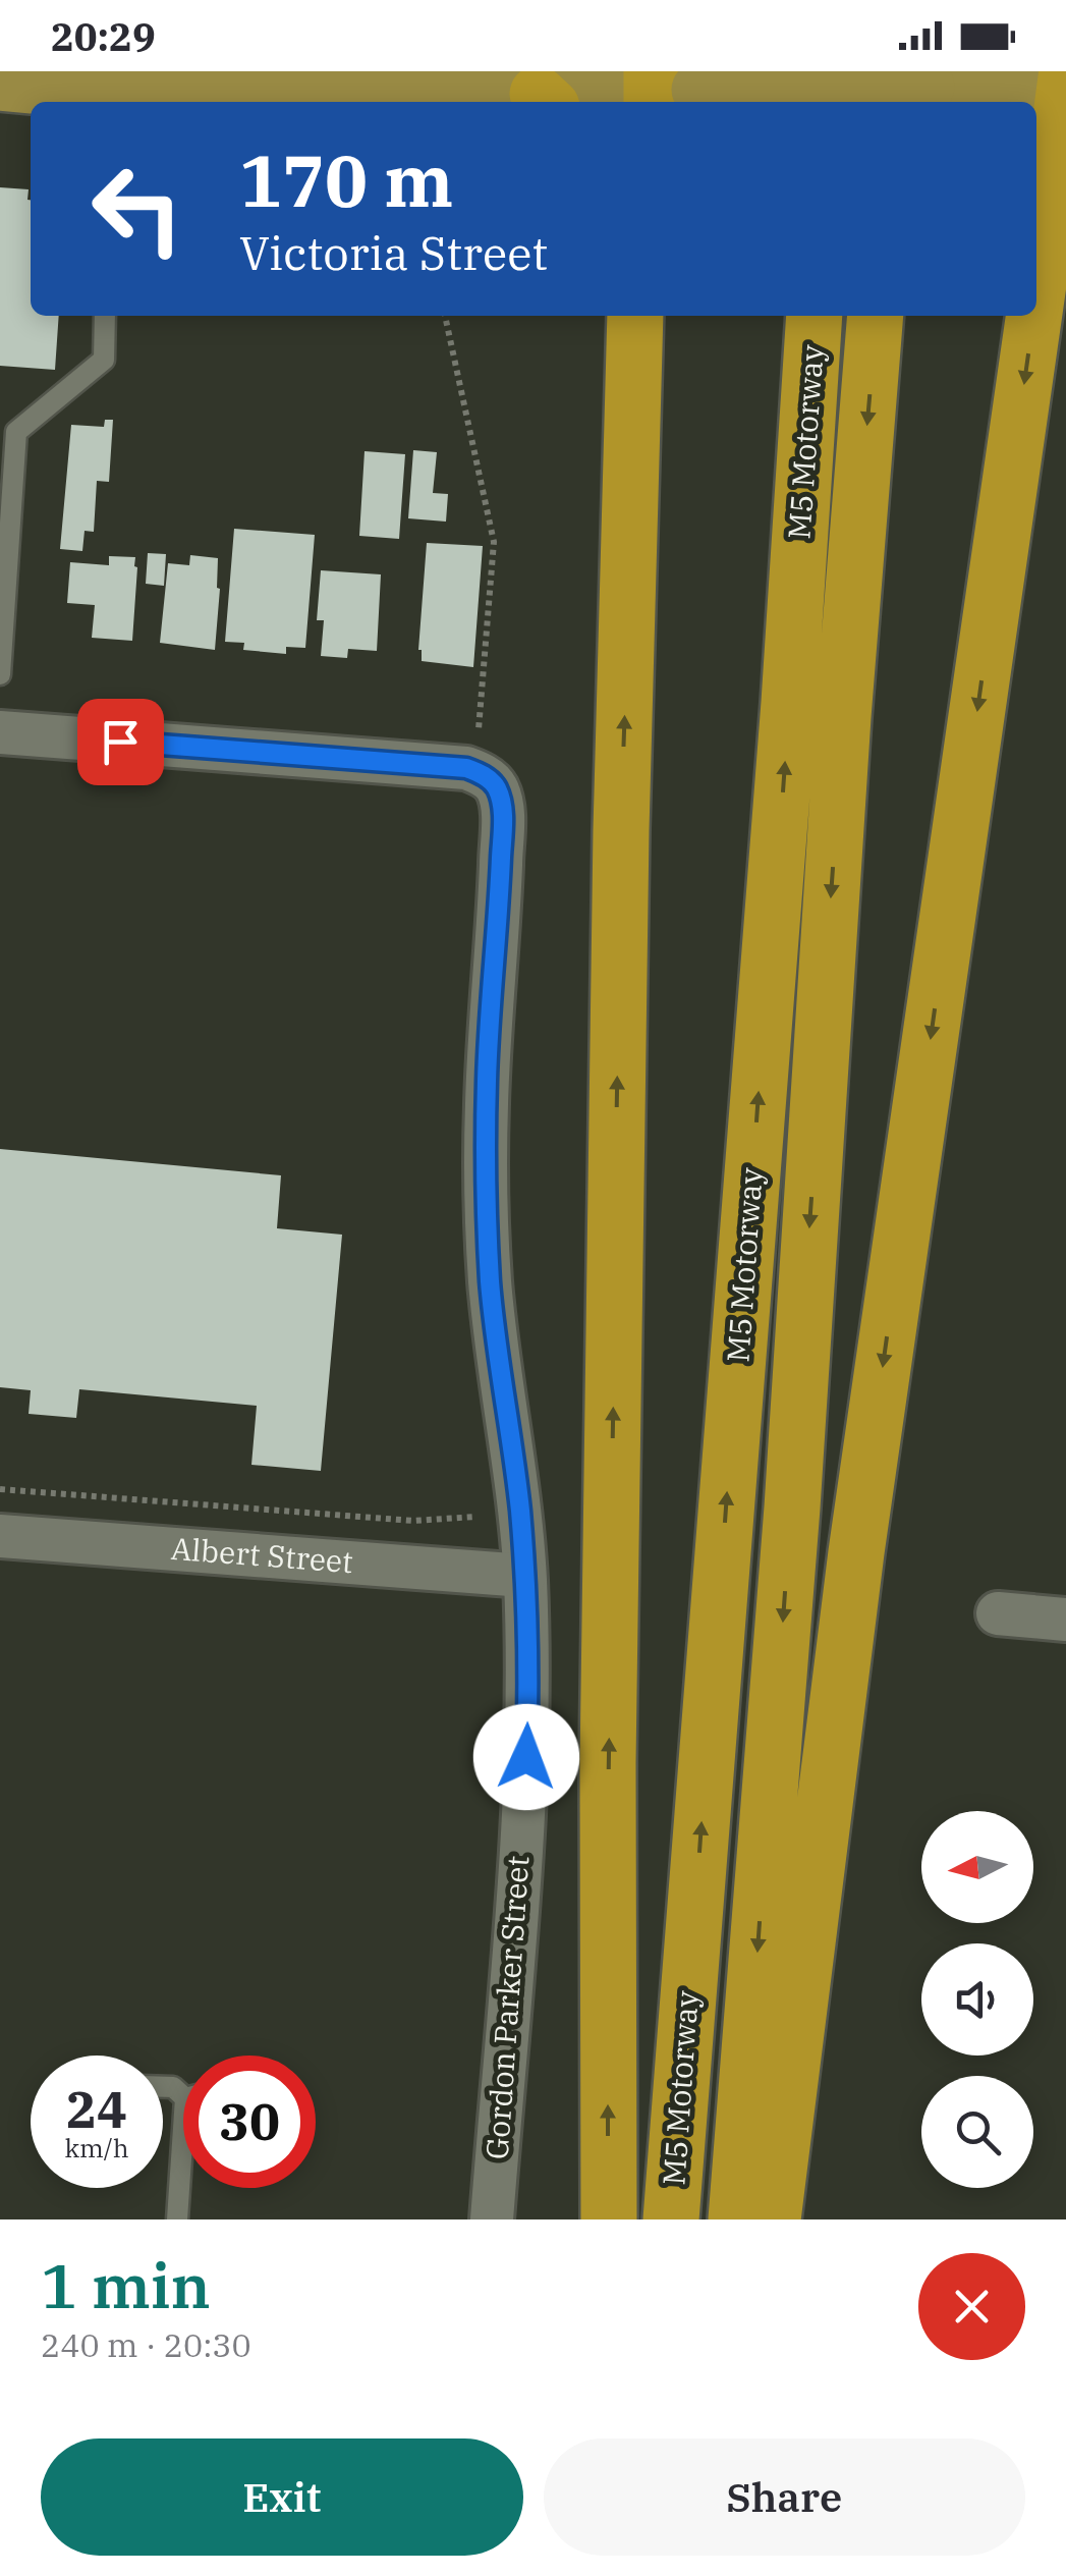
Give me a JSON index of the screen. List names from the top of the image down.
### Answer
{
  "streets": {
    "highway": ["M5 Motorway"],
    "street": ["Albert Street", "Gordon Parker Street"]
  },
  "crossings": [
    ["Albert Street", "Gordon Parker Street"]
  ],
  "north": "left",
  "page": {
    "status": "20:29",
    "turn": ["170 m", "Victoria Street"],
    "speed": "24 km/h",
    "limit": "30",
    "heading": ["1 min", "240 m · 20:30"],
    "buttons": ["Exit", "Share"]
  }
}
